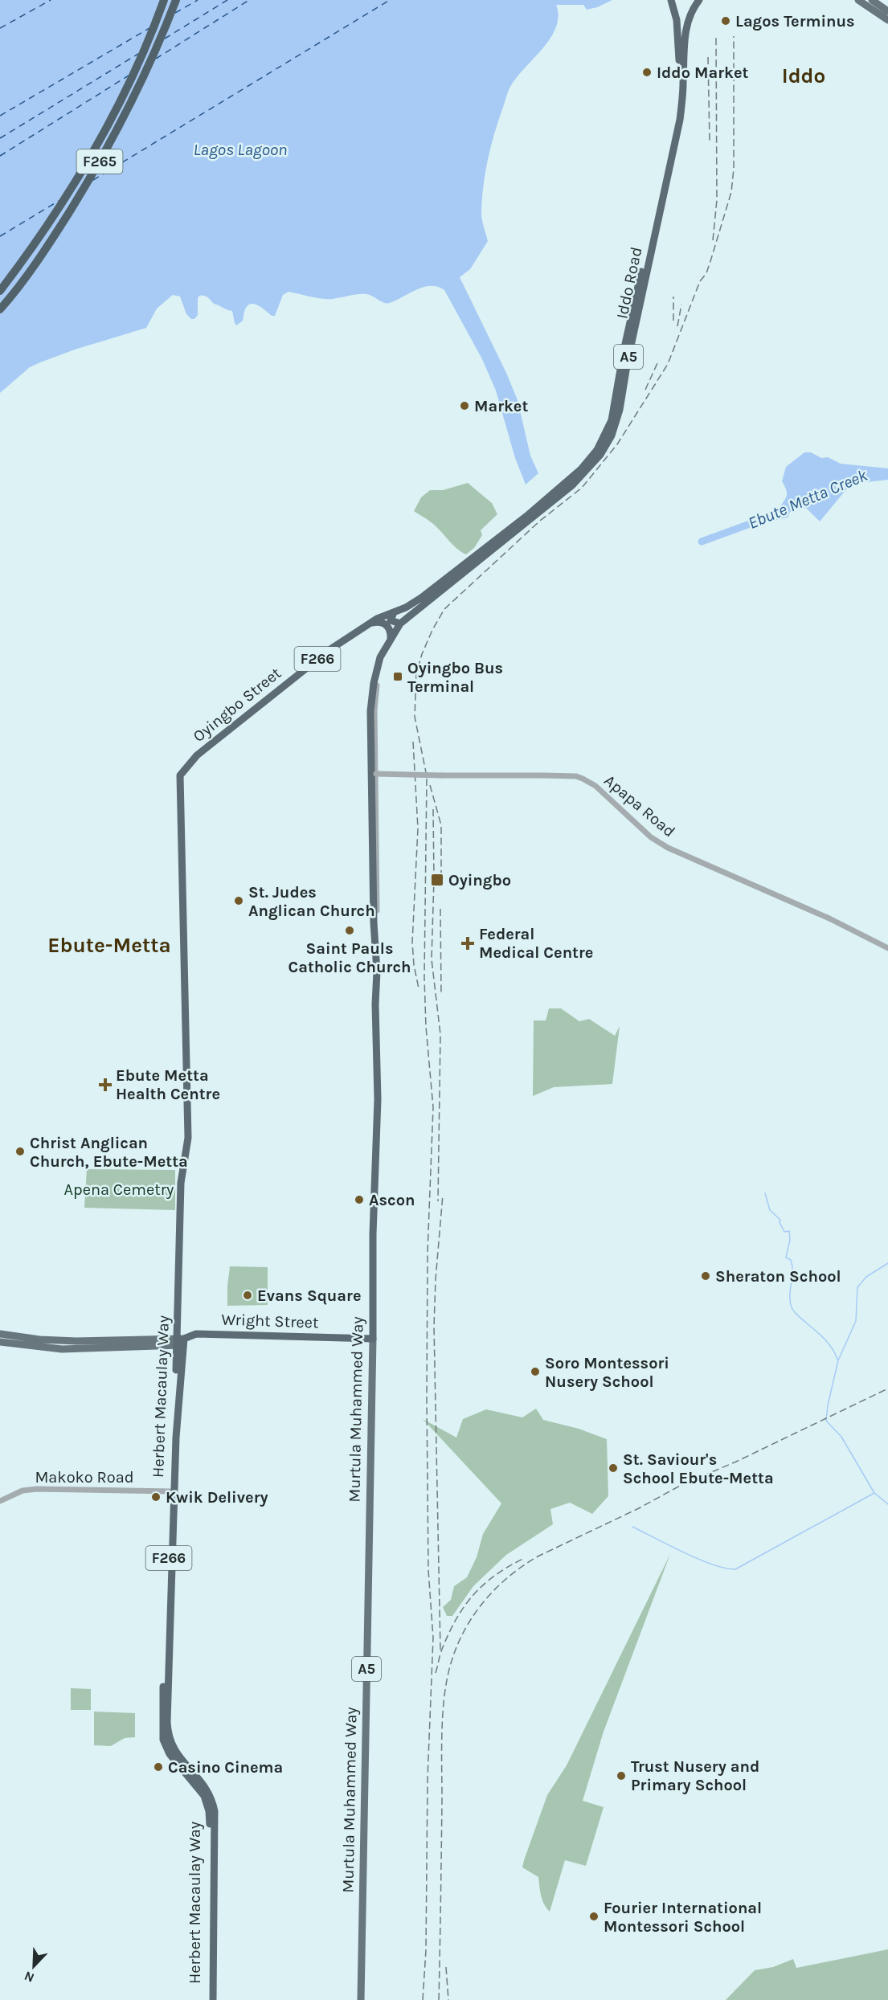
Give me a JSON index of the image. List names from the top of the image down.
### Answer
{
  "streets": {
    "highway": [
      "F265",
      "Iddo Road",
      "A5",
      "F266",
      "Oyingbo Street",
      "Wright Street",
      "Herbert Macaulay Way",
      "Murtula Muhammed Way"
    ],
    "street": ["Apapa Road", "Makoko Road"]
  },
  "crossings": [
    ["Iddo Road", "Oyingbo Street"],
    ["Iddo Road", "Murtula Muhammed Way"],
    ["Oyingbo Street", "Herbert Macaulay Way"],
    ["Wright Street", "Herbert Macaulay Way"],
    ["Wright Street", "Murtula Muhammed Way"],
    ["Herbert Macaulay Way", "Makoko Road"]
  ],
  "districts": ["Iddo", "Ebute-Metta"],
  "water": ["Lagos Lagoon", "Ebute Metta Creek"],
  "parks": ["Apena Cemetry"],
  "places": {
    "other": [
      "Lagos Terminus",
      "Iddo Market",
      "Market",
      "St. Judes Anglican Church",
      "Saint Pauls Catholic Church",
      "Christ Anglican Church, Ebute-Metta",
      "Ascon",
      "Sheraton School",
      "Evans Square",
      "Soro Montessori Nusery School",
      "St. Saviour's School Ebute-Metta",
      "Kwik Delivery",
      "Casino Cinema",
      "Trust Nusery and Primary School",
      "Fourier International Montessori School"
    ],
    "transit": ["Oyingbo Bus Terminal", "Oyingbo"],
    "health": ["Federal Medical Centre", "Ebute Metta Health Centre"]
  },
  "north": "bottom left"
}
